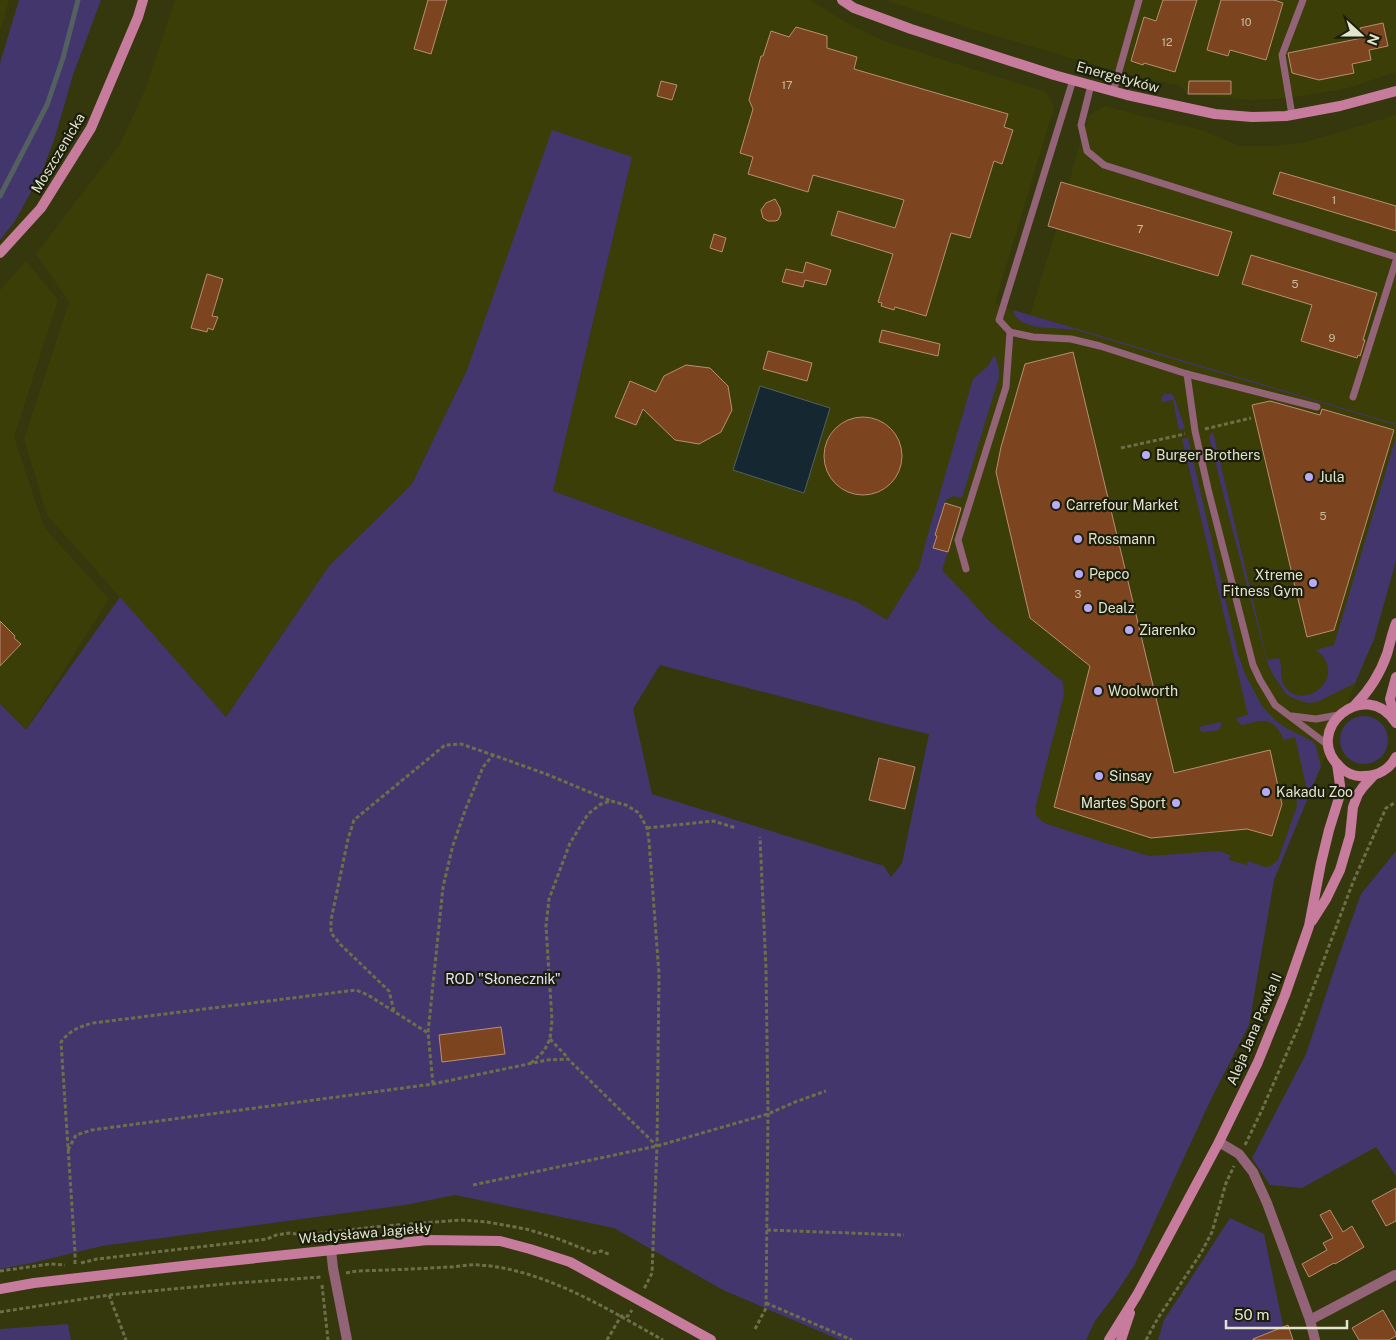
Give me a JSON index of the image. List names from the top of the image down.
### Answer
{
  "streets": {
    "street": [
      "Energetyków",
      "Moszczenicka",
      "Aleja Jana Pawła II",
      "Władysława Jagiełły"
    ]
  },
  "parks": ["ROD \"Słonecznik\""],
  "places": [
    "Burger Brothers",
    "Jula",
    "Carrefour Market",
    "Rossmann",
    "Pepco",
    "Xtreme Fitness Gym",
    "Dealz",
    "Ziarenko",
    "Woolworth",
    "Sinsay",
    "Kakadu Zoo",
    "Martes Sport"
  ],
  "house_numbers": [
    "10",
    "12",
    "17",
    "1",
    "7",
    "5",
    "9",
    "5",
    "3"
  ],
  "scale_bar": "50 m",
  "north": "right"
}
